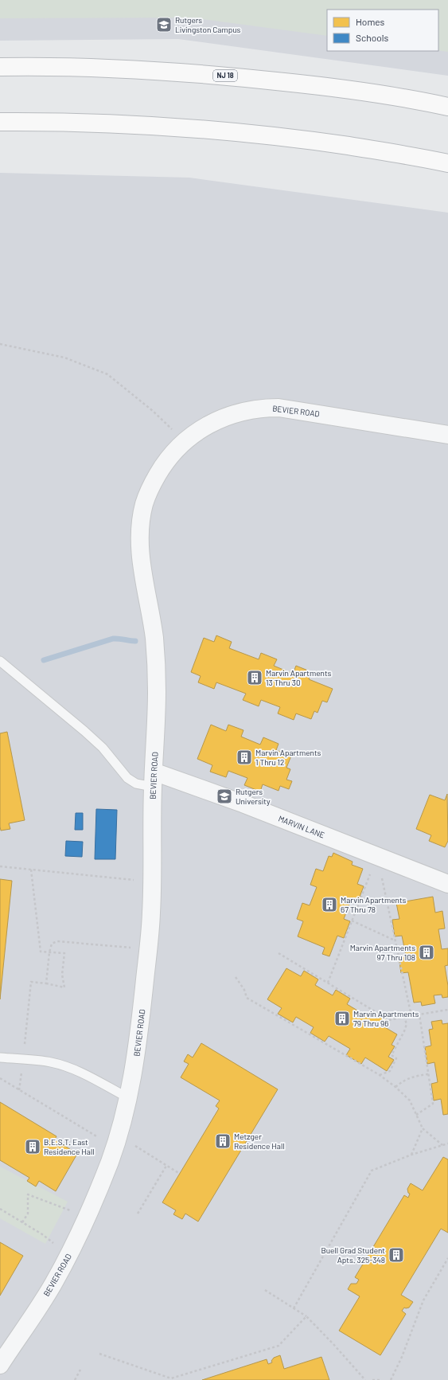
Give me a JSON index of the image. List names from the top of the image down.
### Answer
{
  "streets": {
    "highway": ["NJ 18"],
    "street": ["BEVIER ROAD", "MARVIN LANE"]
  },
  "crossings": [
    ["BEVIER ROAD", "MARVIN LANE"]
  ],
  "places": {
    "school or university": ["Rutgers Livingston Campus", "Rutgers University"],
    "building": [
      "Marvin Apartments 13 Thru 30",
      "Marvin Apartments 1 Thru 12",
      "Marvin Apartments 67 Thru 78",
      "Marvin Apartments 97 Thru 108",
      "Marvin Apartments 79 Thru 96",
      "Metzger Residence Hall",
      "B.E.S.T. East Residence Hall",
      "Buell Grad Student Apts. 325-348"
    ]
  },
  "legend": ["Homes", "Schools"]
}
